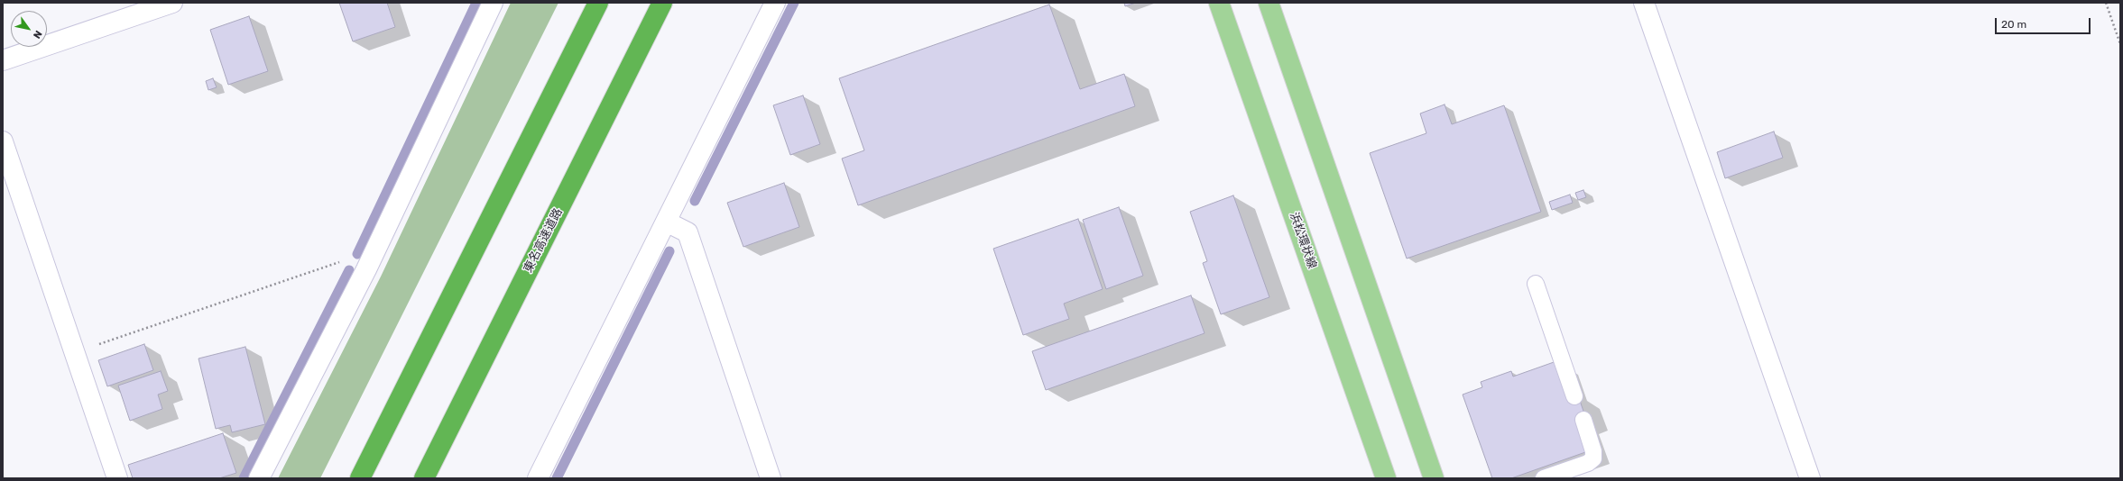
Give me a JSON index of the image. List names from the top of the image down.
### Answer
{
  "streets": {
    "highway": ["東名高速道路"],
    "main road": ["浜松環状線"]
  },
  "scale_bar": "20 m",
  "north": "bottom right"
}
